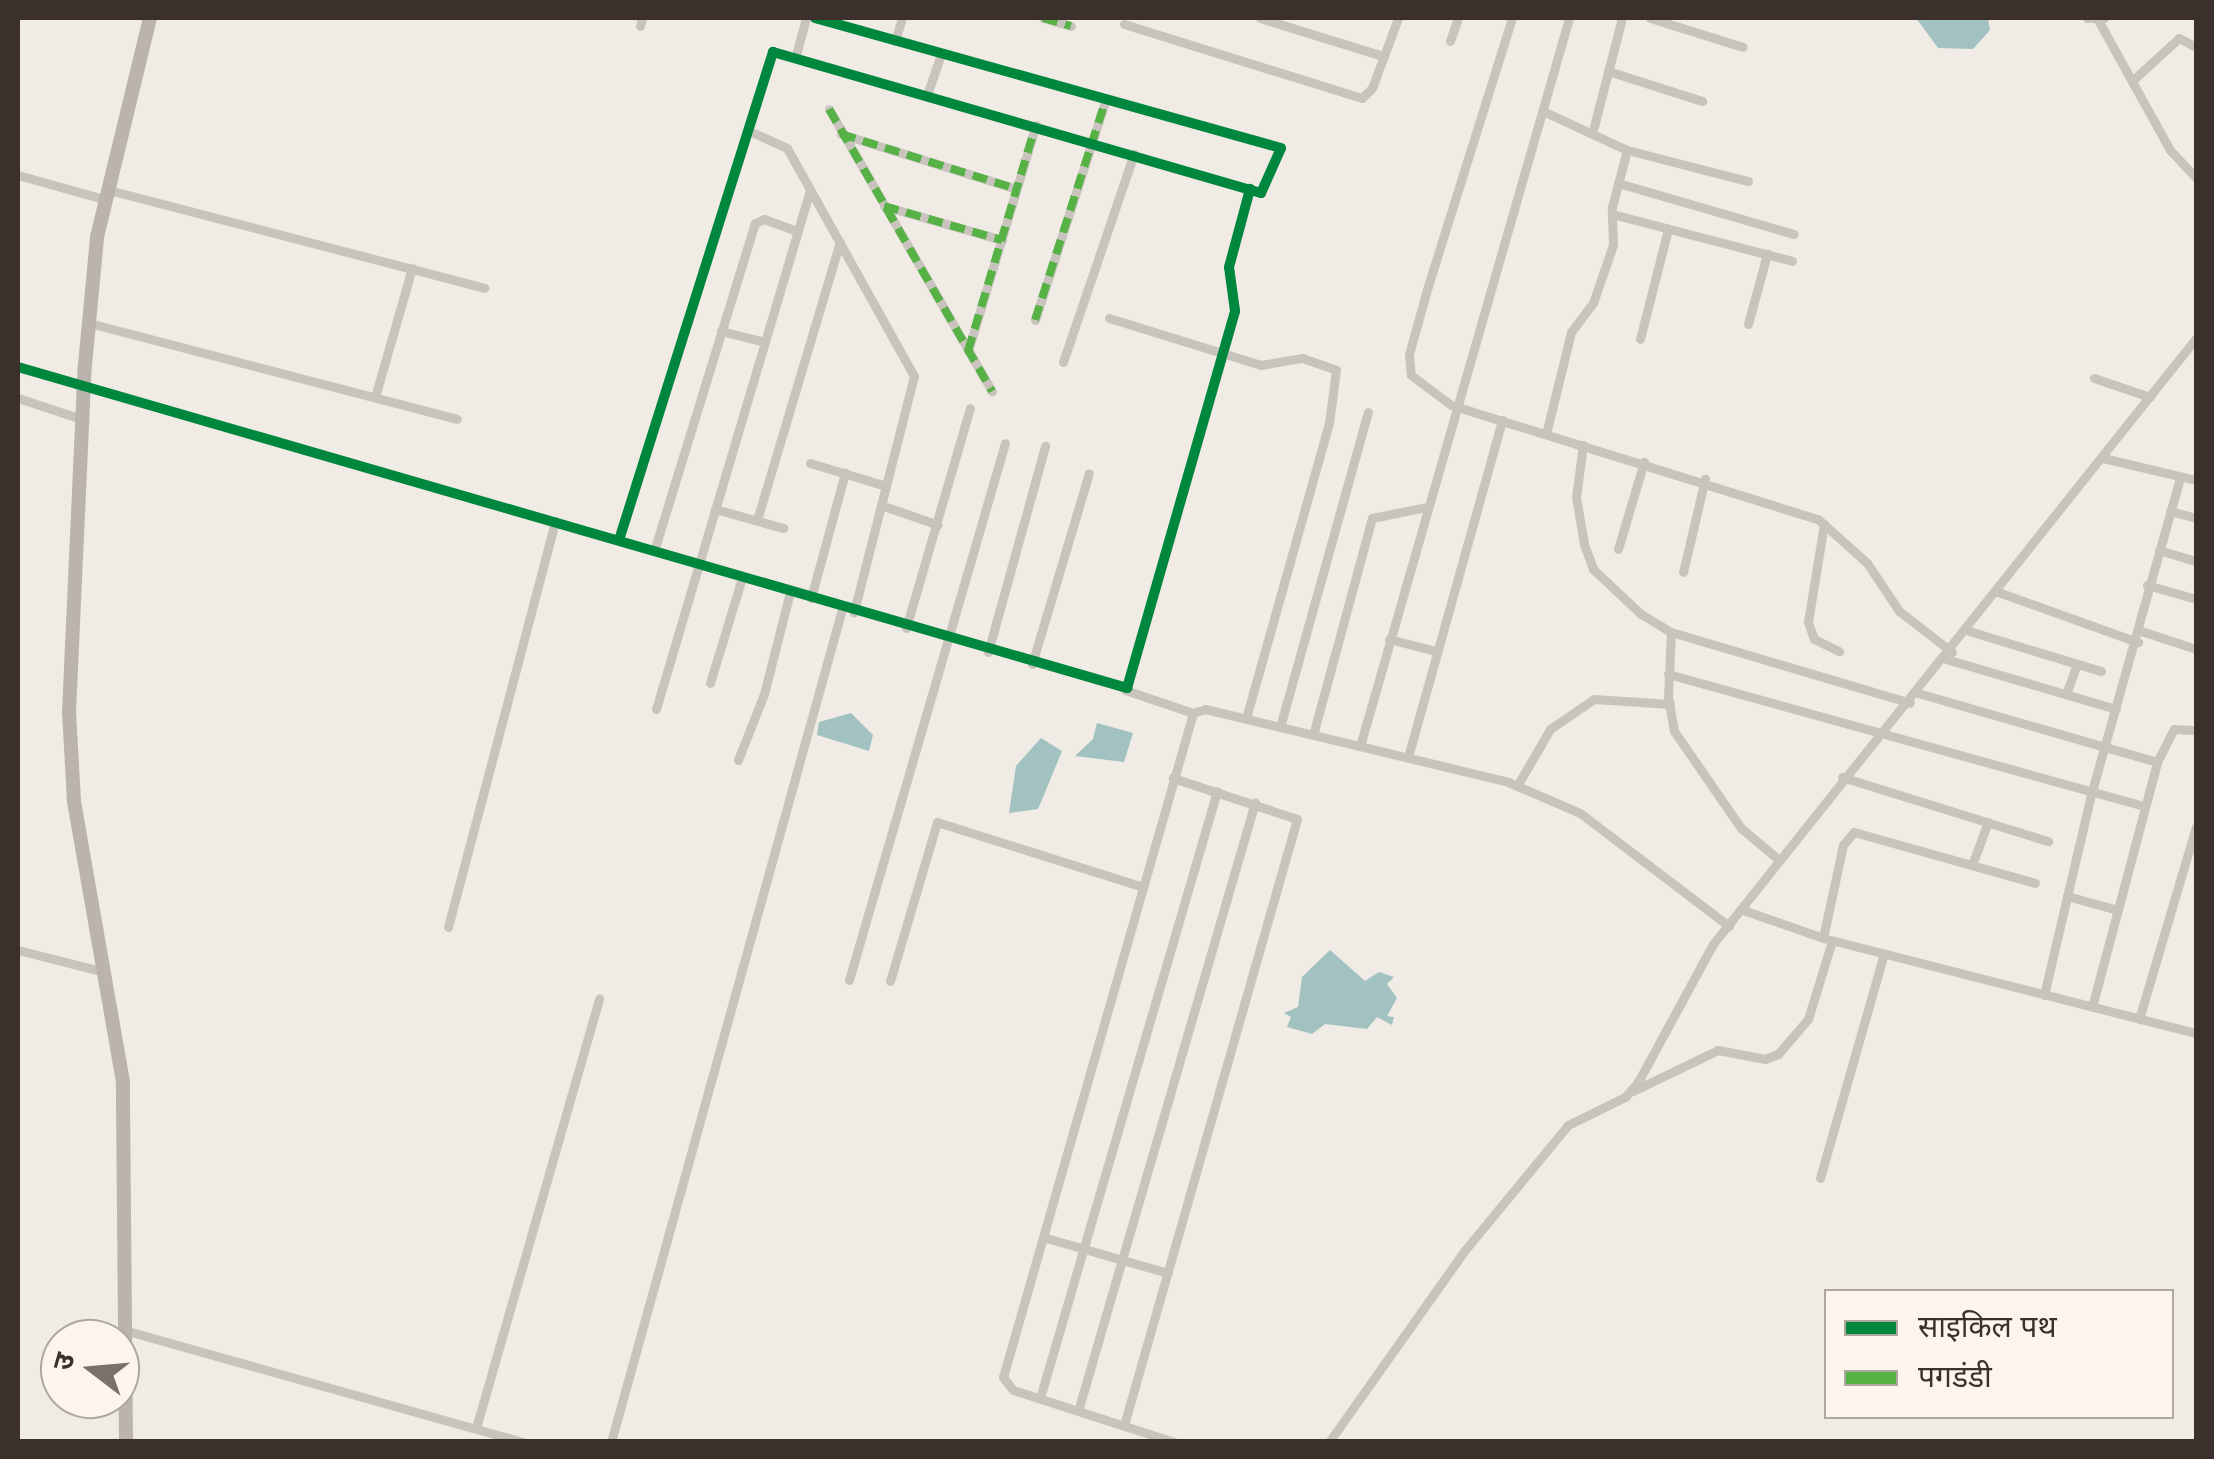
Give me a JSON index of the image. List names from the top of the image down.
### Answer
{
  "legend": ["साइकिल पथ", "पगडंडी"],
  "north": "left"
}
